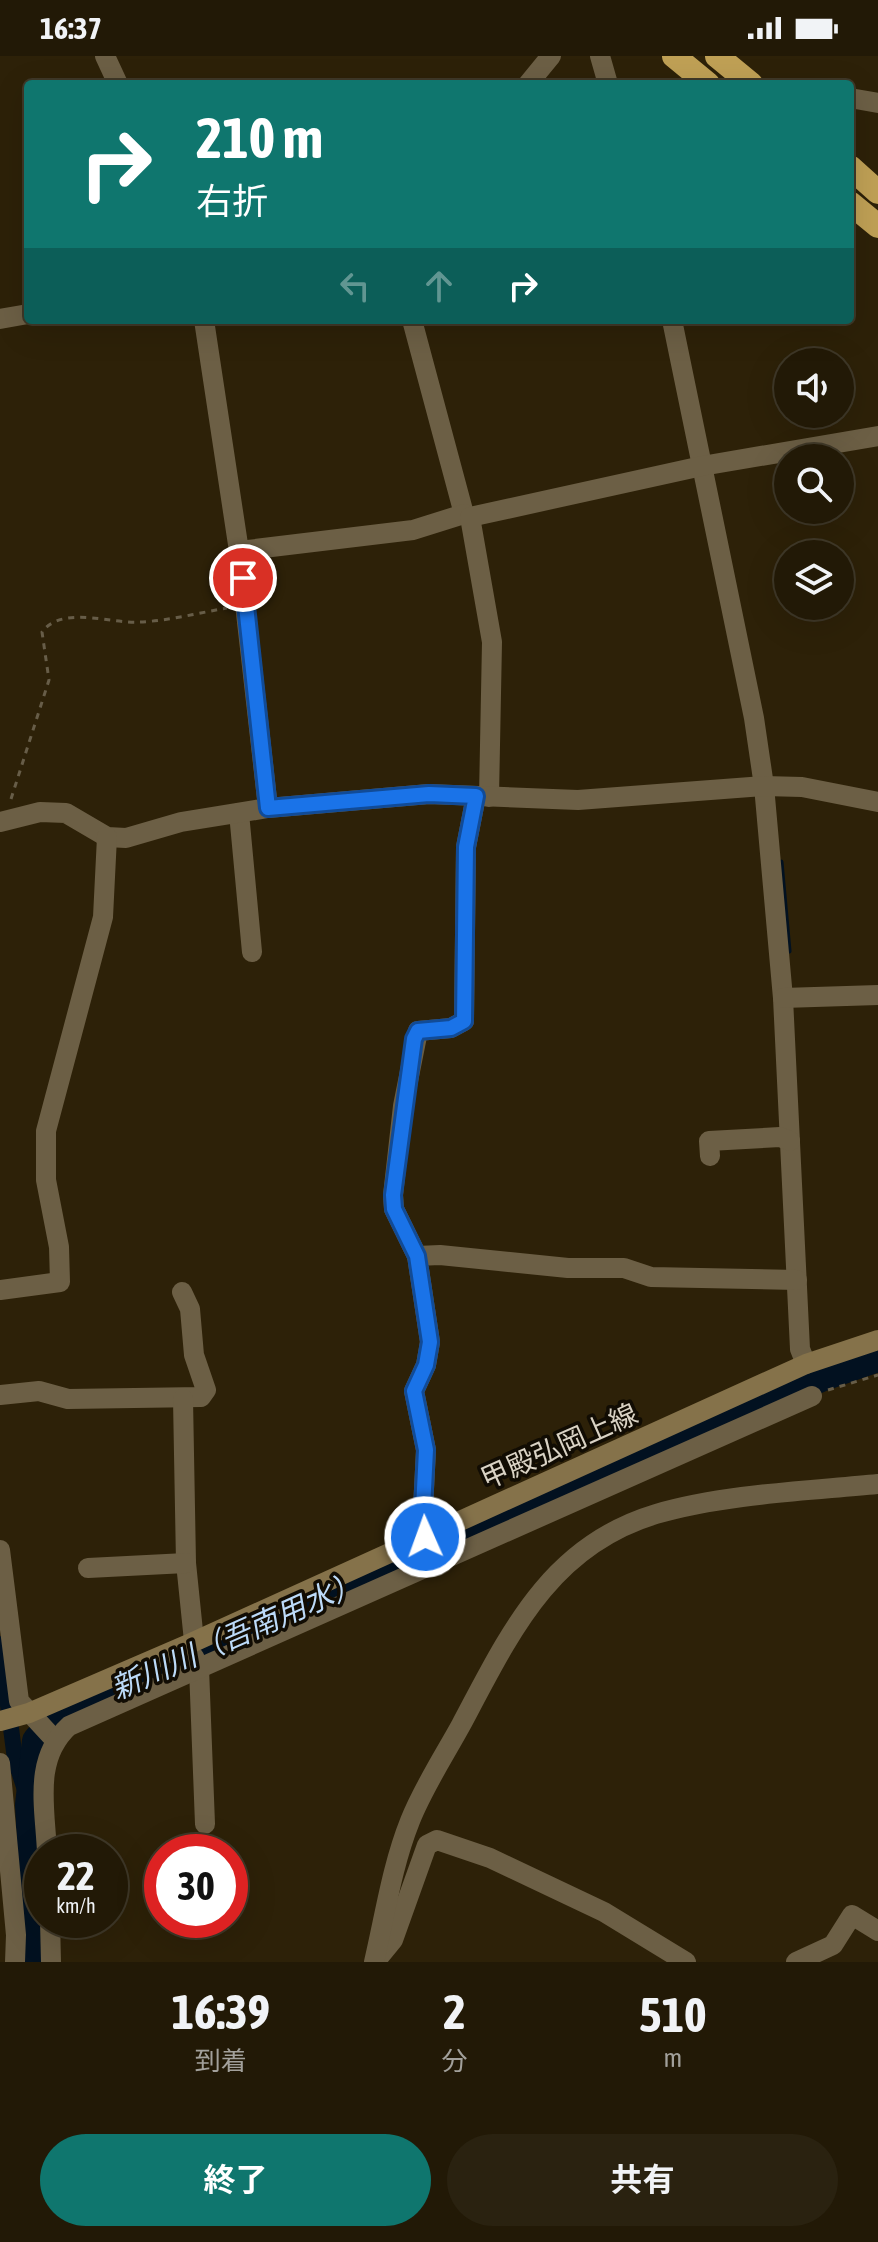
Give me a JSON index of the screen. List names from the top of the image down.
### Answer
{
  "streets": {
    "main road": ["甲殿弘岡上線"]
  },
  "water": ["新川川（吾南用水）"],
  "page": {
    "status": "16:37",
    "turn": ["210 m", "右折"],
    "speed": "22 km/h",
    "limit": "30",
    "eta": [
      "16:39",
      "到着",
      "2",
      "分",
      "510",
      "m"
    ],
    "buttons": ["終了", "共有"]
  }
}
